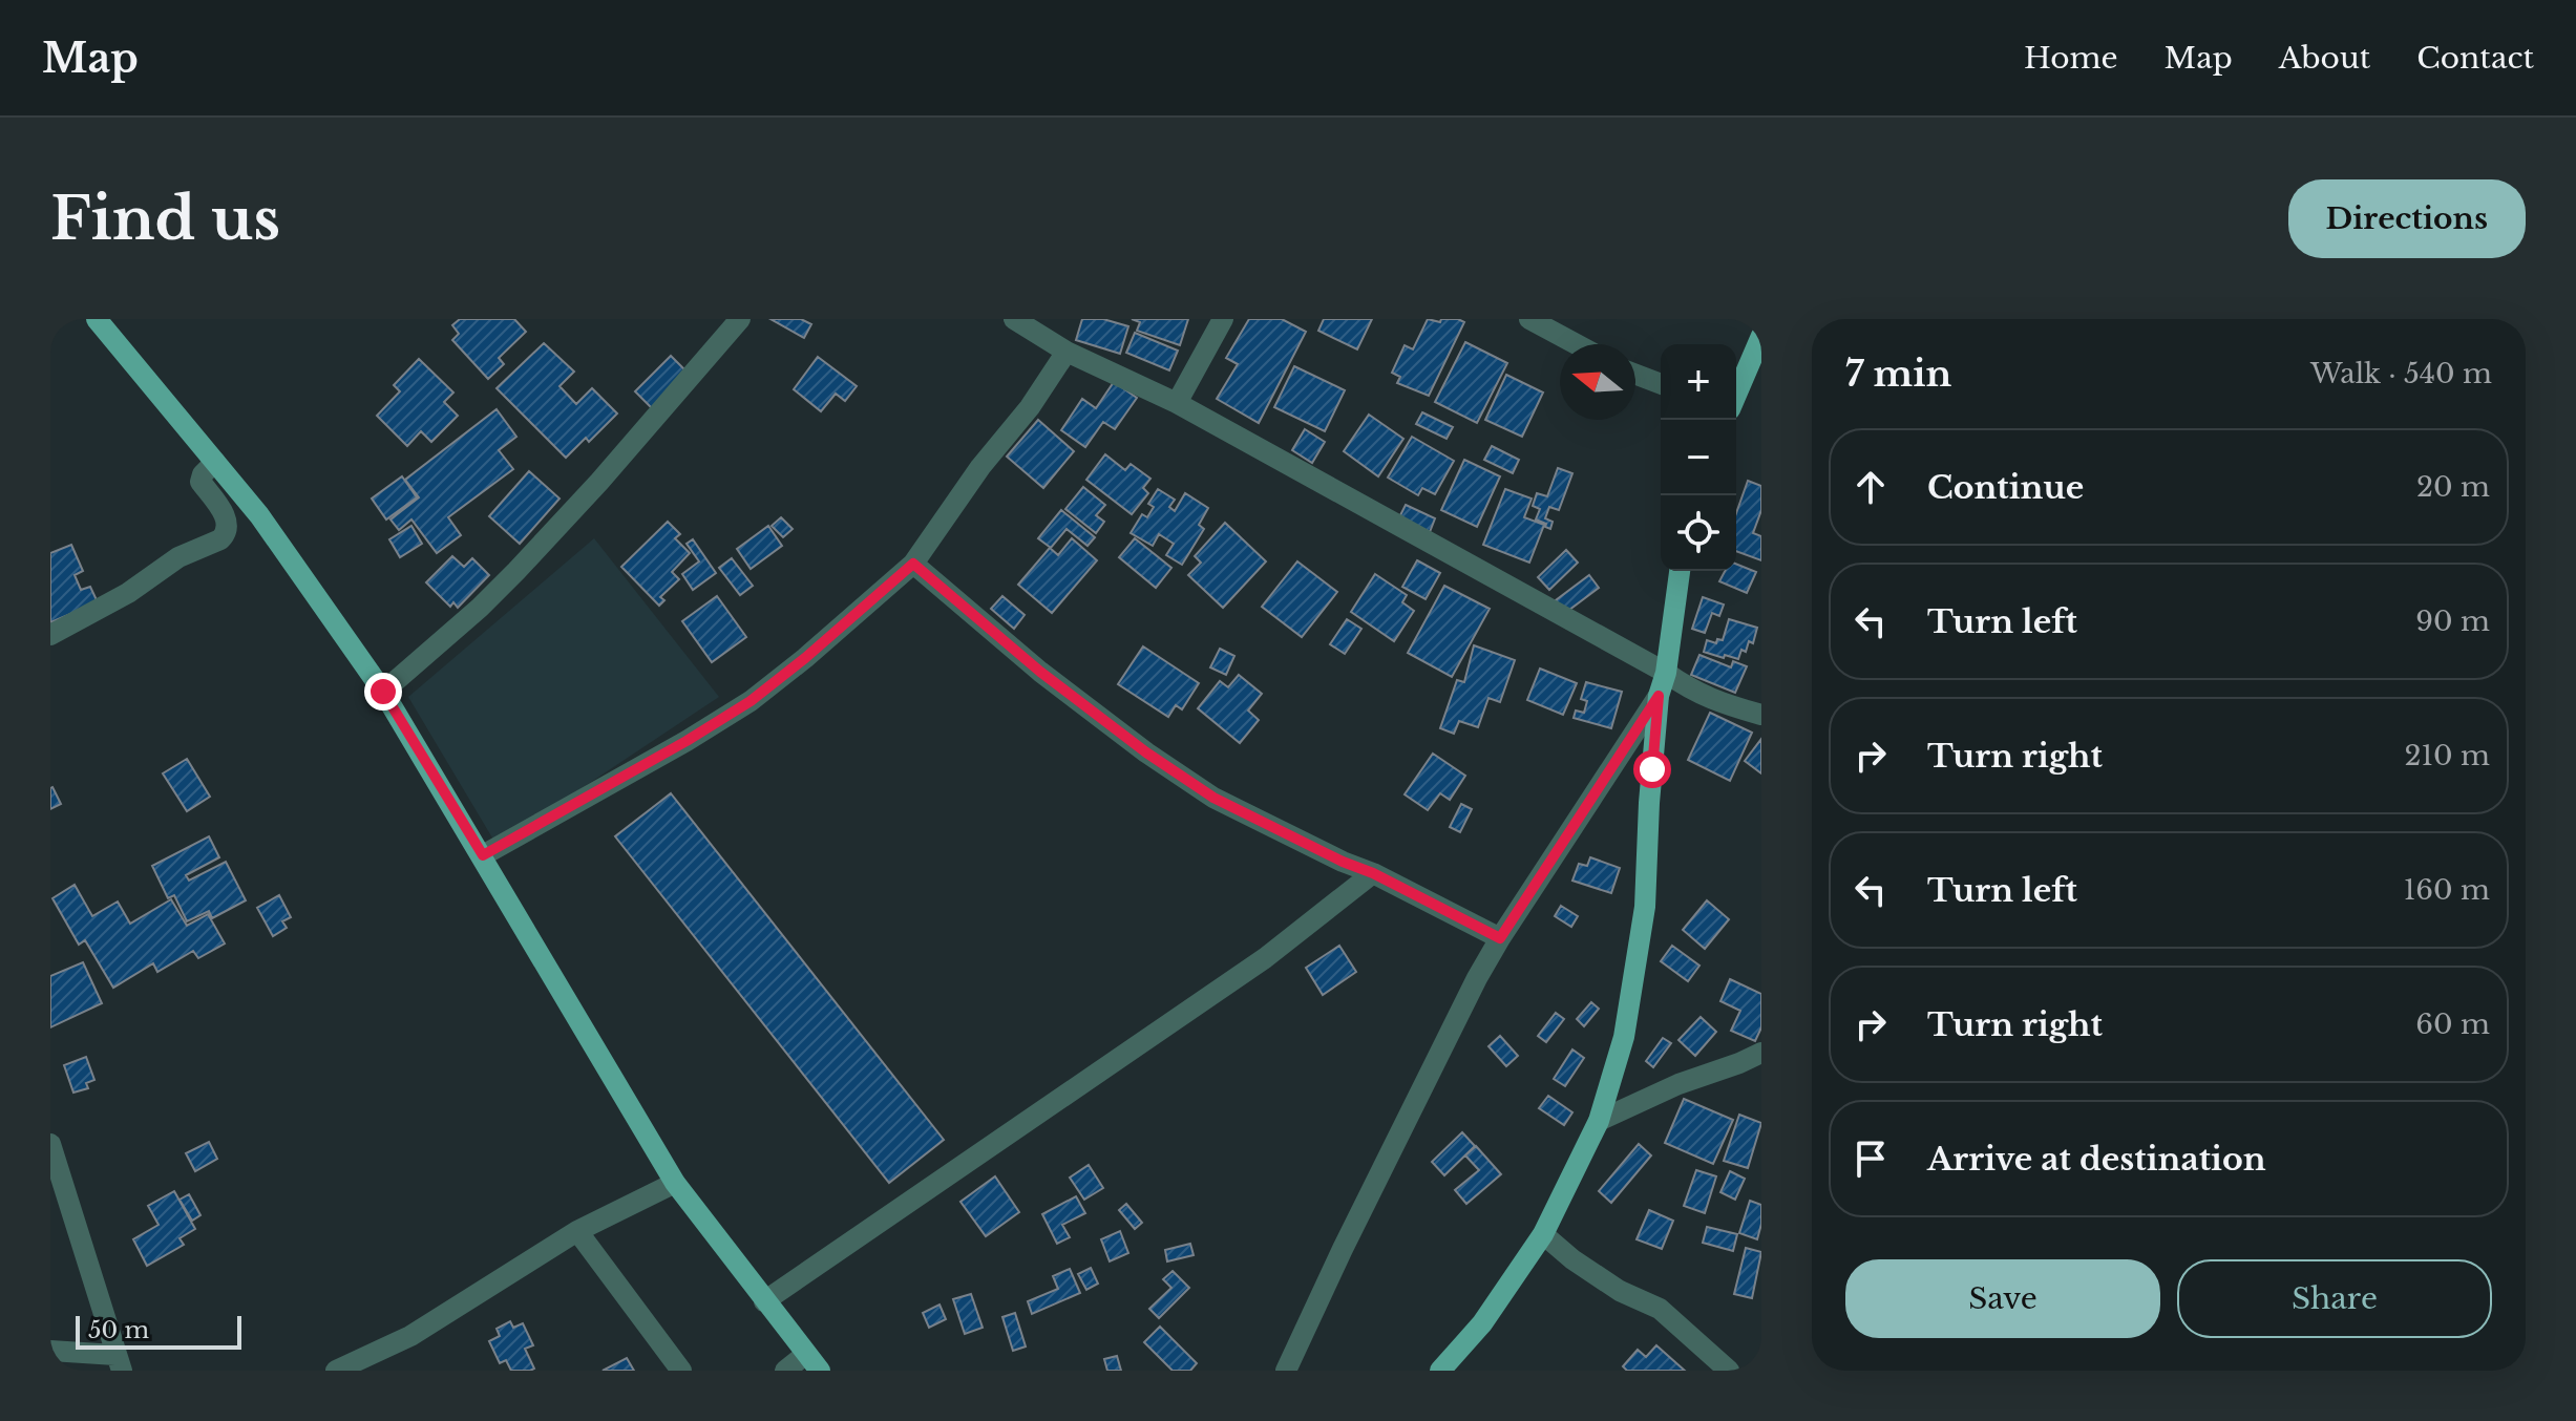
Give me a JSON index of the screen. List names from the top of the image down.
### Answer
{
  "scale_bar": "50 m",
  "north": "left",
  "page": {
    "header": "Map",
    "nav": [
      "Home",
      "Map",
      "About",
      "Contact"
    ],
    "buttons": [
      "Directions",
      ["Save", "Share"]
    ],
    "title": "Find us",
    "heading": ["7 min", "Walk · 540 m"],
    "map_buttons": ["+", "−"],
    "list": [
      ["Continue", "20 m"],
      ["Turn left", "90 m"],
      ["Turn right", "210 m"],
      ["Turn left", "160 m"],
      ["Turn right", "60 m"],
      "Arrive at destination"
    ],
    "scale": "50 m"
  }
}
